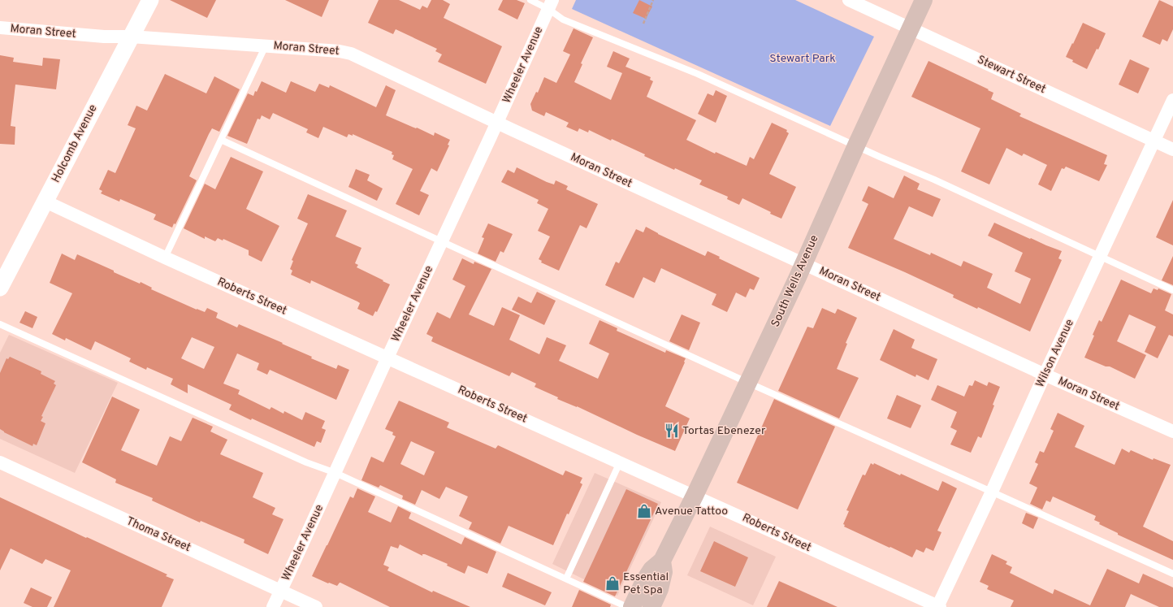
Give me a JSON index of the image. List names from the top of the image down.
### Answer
{
  "streets": {
    "main road": ["South Wells Avenue"],
    "street": [
      "Moran Street",
      "Wheeler Avenue",
      "Stewart Street",
      "Holcomb Avenue",
      "Roberts Street",
      "Wilson Avenue",
      "Thoma Street"
    ]
  },
  "crossings": [
    ["Moran Street", "Wheeler Avenue"],
    ["Moran Street", "Holcomb Avenue"],
    ["Moran Street", "South Wells Avenue"],
    ["Moran Street", "Wilson Avenue"],
    ["Wheeler Avenue", "Roberts Street"],
    ["Wheeler Avenue", "Thoma Street"],
    ["Stewart Street", "South Wells Avenue"],
    ["Stewart Street", "Wilson Avenue"],
    ["Holcomb Avenue", "Roberts Street"],
    ["South Wells Avenue", "Roberts Street"],
    ["Roberts Street", "Wilson Avenue"]
  ],
  "parks": ["Stewart Park"],
  "places": {
    "restaurant": ["Tortas Ebenezer"],
    "shop": ["Avenue Tattoo", "Essential Pet Spa"]
  }
}
